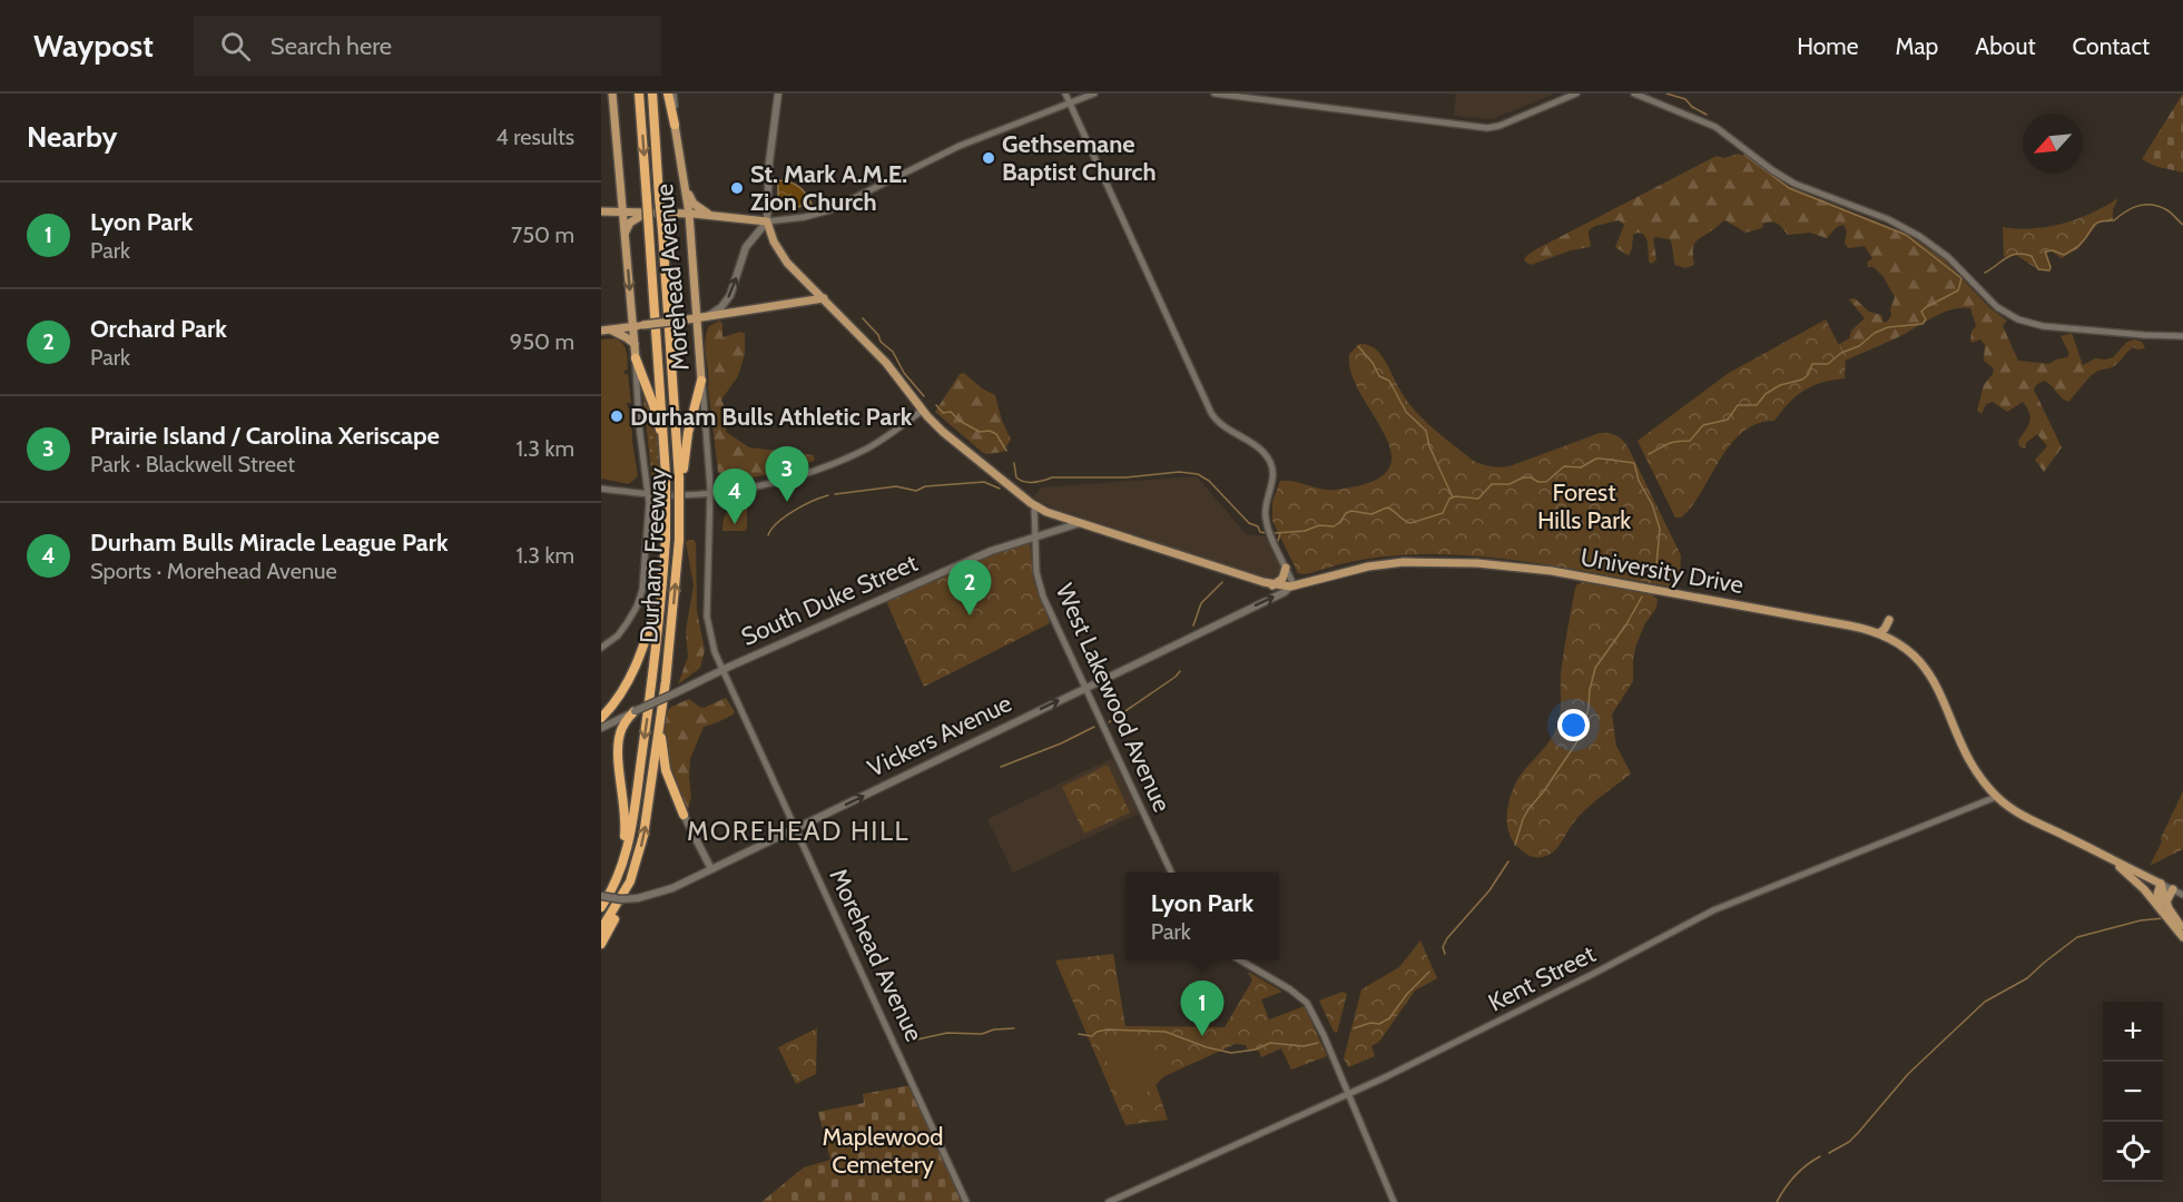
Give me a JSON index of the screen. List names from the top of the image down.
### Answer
{
  "streets": {
    "highway": ["Durham Freeway"],
    "main road": [
      "Morehead Avenue",
      "University Drive",
      "South Duke Street",
      "Vickers Avenue"
    ],
    "street": ["West Lakewood Avenue", "Kent Street"]
  },
  "crossings": [
    ["Morehead Avenue", "South Duke Street"],
    ["Morehead Avenue", "Vickers Avenue"],
    ["University Drive", "South Duke Street"],
    ["University Drive", "West Lakewood Avenue"],
    ["University Drive", "Vickers Avenue"],
    ["University Drive", "Kent Street"],
    ["South Duke Street", "West Lakewood Avenue"],
    ["West Lakewood Avenue", "Vickers Avenue"]
  ],
  "one_way": ["Vickers Avenue"],
  "districts": ["MOREHEAD HILL"],
  "parks": ["Forest Hills Park", "Maplewood Cemetery"],
  "places": ["Gethsemane Baptist Church", "St. Mark A.M.E. Zion Church", "Durham Bulls Athletic Park"],
  "north": "bottom left",
  "page": {
    "header": "Waypost",
    "search": "Search here",
    "nav": [
      "Home",
      "Map",
      "About",
      "Contact"
    ],
    "heading": ["Nearby", "4 results"],
    "list": [
      {
        "mark": "1",
        "name": "Lyon Park",
        "note": "Park",
        "value": "750 m"
      },
      {
        "mark": "2",
        "name": "Orchard Park",
        "note": "Park",
        "value": "950 m"
      },
      {
        "mark": "3",
        "name": "Prairie Island / Carolina Xeriscape",
        "note": "Park · Blackwell Street",
        "value": "1.3 km"
      },
      {
        "mark": "4",
        "name": "Durham Bulls Miracle League Park",
        "note": "Sports · Morehead Avenue",
        "value": "1.3 km"
      }
    ],
    "pins": [
      "3",
      "4",
      "2",
      "1"
    ],
    "popup": ["Lyon Park", "Park"],
    "map_buttons": ["+", "−"]
  }
}
